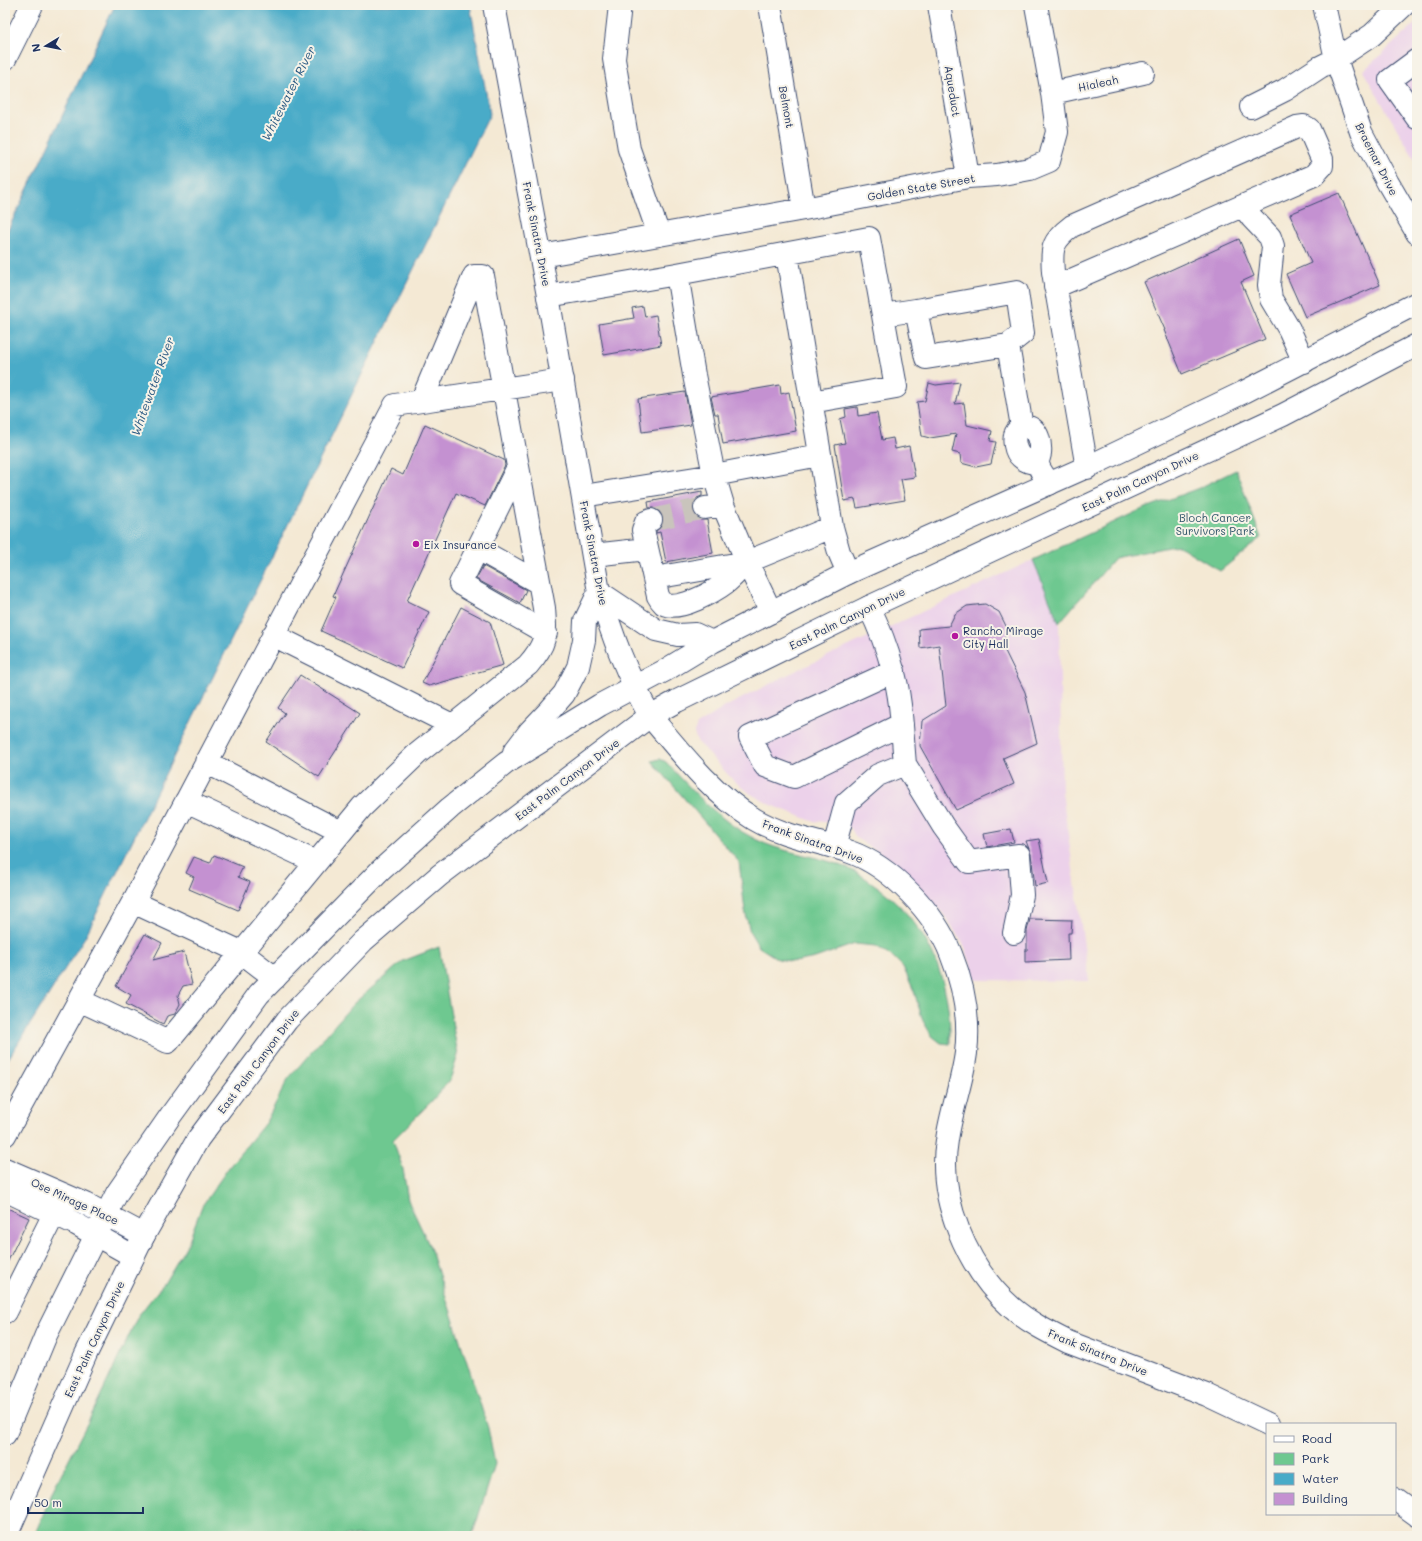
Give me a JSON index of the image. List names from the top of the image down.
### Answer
{
  "streets": {
    "main road": [
      "Hialeah",
      "Aqueduct",
      "Belmont",
      "Braemar Drive",
      "Golden State Street",
      "Frank Sinatra Drive",
      "East Palm Canyon Drive",
      "Ose Mirage Place"
    ]
  },
  "crossings": [
    ["Hialeah", "Golden State Street"],
    ["Aqueduct", "Golden State Street"],
    ["Belmont", "Golden State Street"],
    ["Golden State Street", "Frank Sinatra Drive"],
    ["Frank Sinatra Drive", "East Palm Canyon Drive"],
    ["East Palm Canyon Drive", "Ose Mirage Place"]
  ],
  "water": ["Whitewater River"],
  "parks": ["Bloch Cancer Survivors Park"],
  "places": ["Eix Insurance", "Rancho Mirage City Hall"],
  "legend": [
    "Road",
    "Park",
    "Water",
    "Building"
  ],
  "scale_bar": "50 m",
  "north": "left"
}
